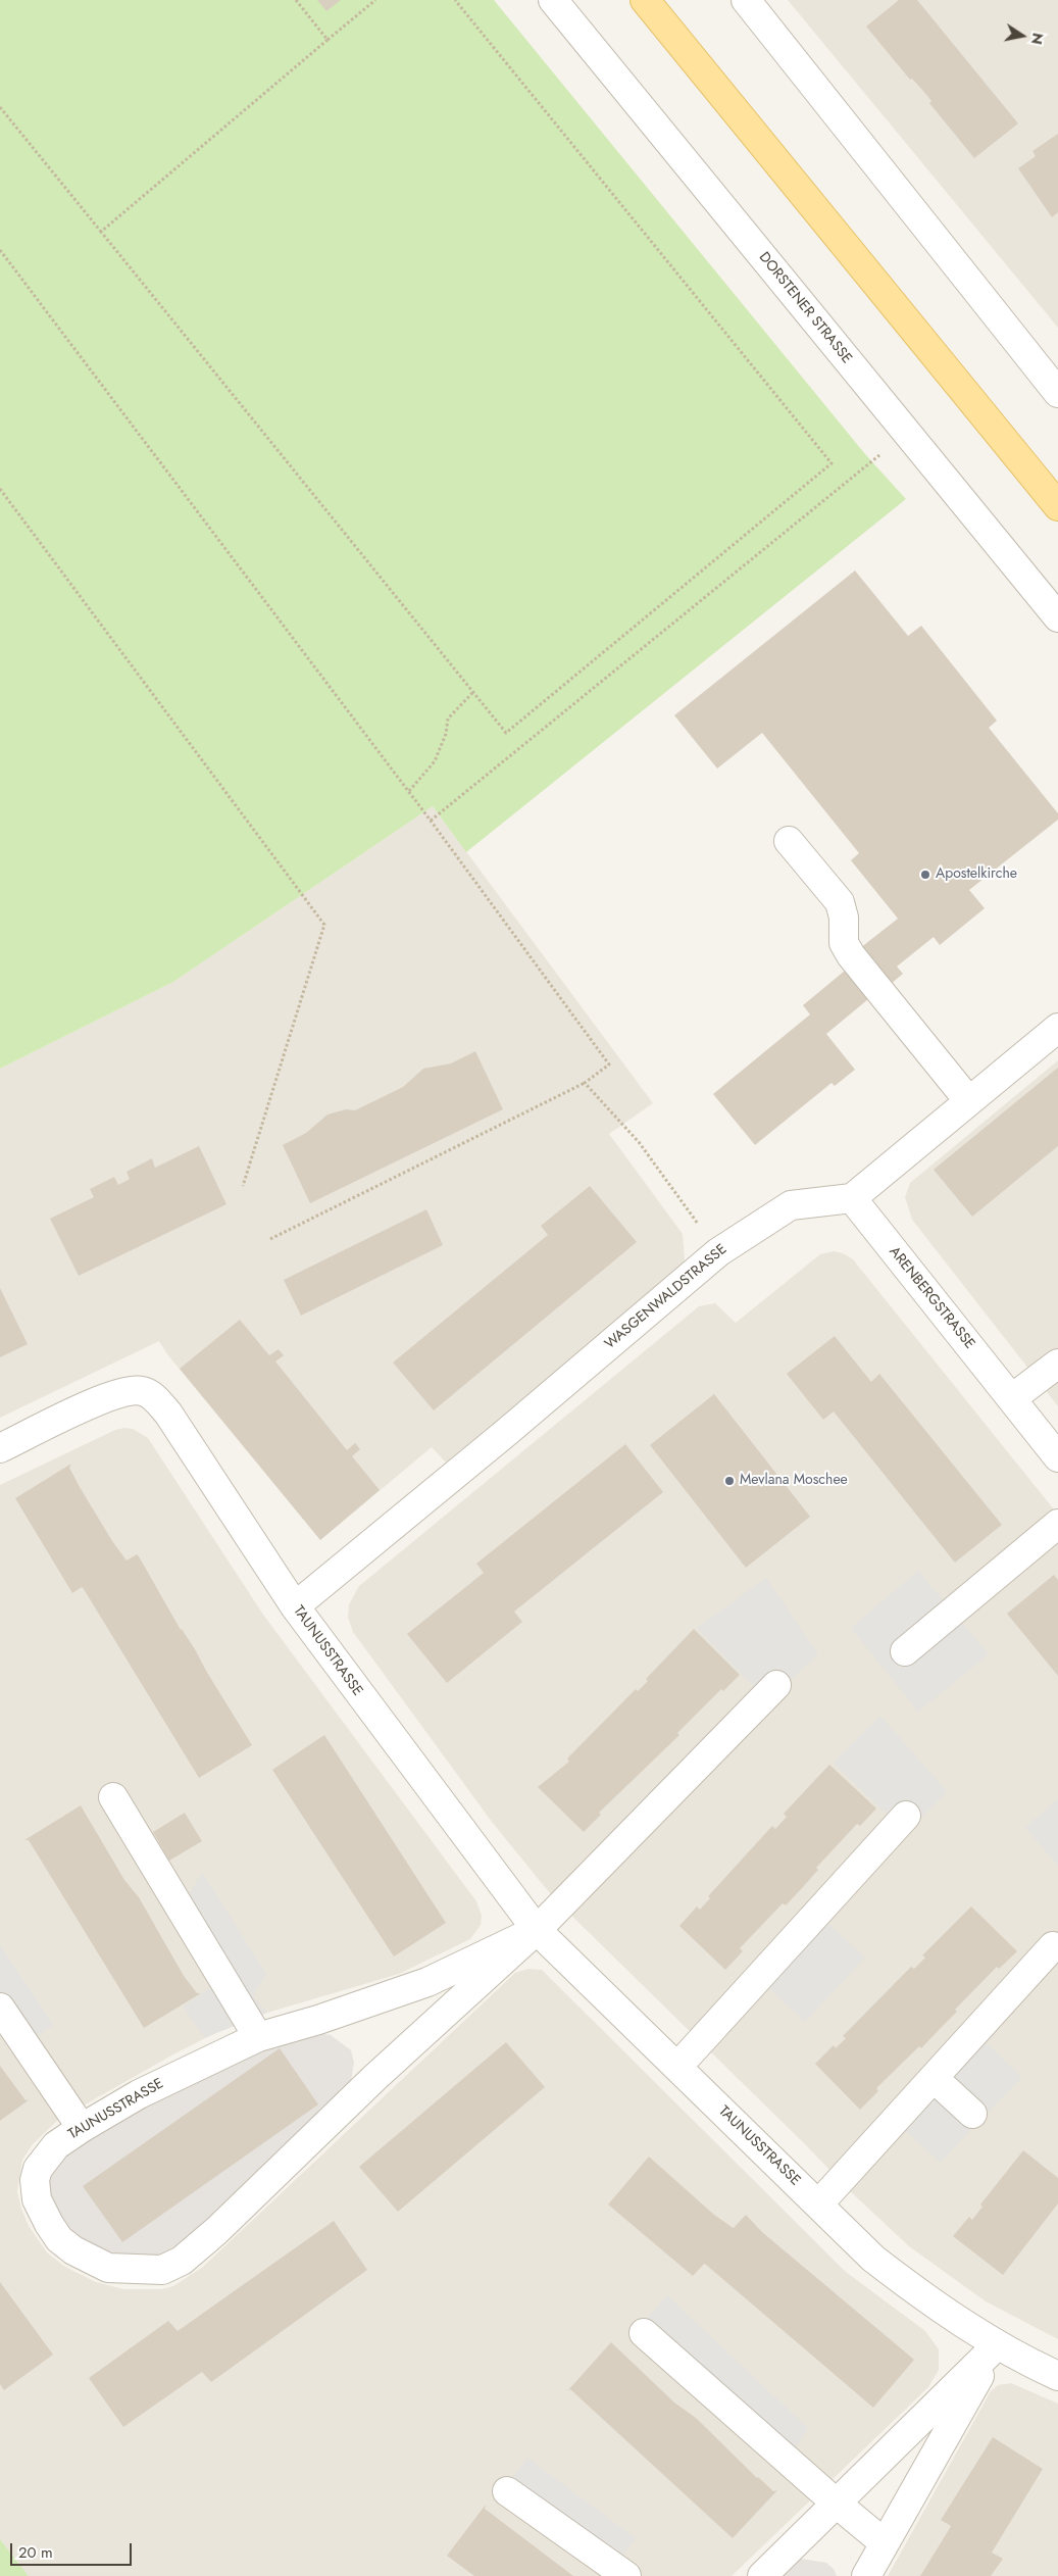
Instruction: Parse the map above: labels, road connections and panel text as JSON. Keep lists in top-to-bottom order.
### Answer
{
  "streets": {
    "street": [
      "DORSTENER STRASSE",
      "WASGENWALDSTRASSE",
      "ARENBERGSTRASSE",
      "TAUNUSSTRASSE"
    ]
  },
  "crossings": [
    ["WASGENWALDSTRASSE", "ARENBERGSTRASSE"],
    ["WASGENWALDSTRASSE", "TAUNUSSTRASSE"]
  ],
  "places": ["Apostelkirche", "Mevlana Moschee"],
  "scale_bar": "20 m",
  "north": "right"
}
